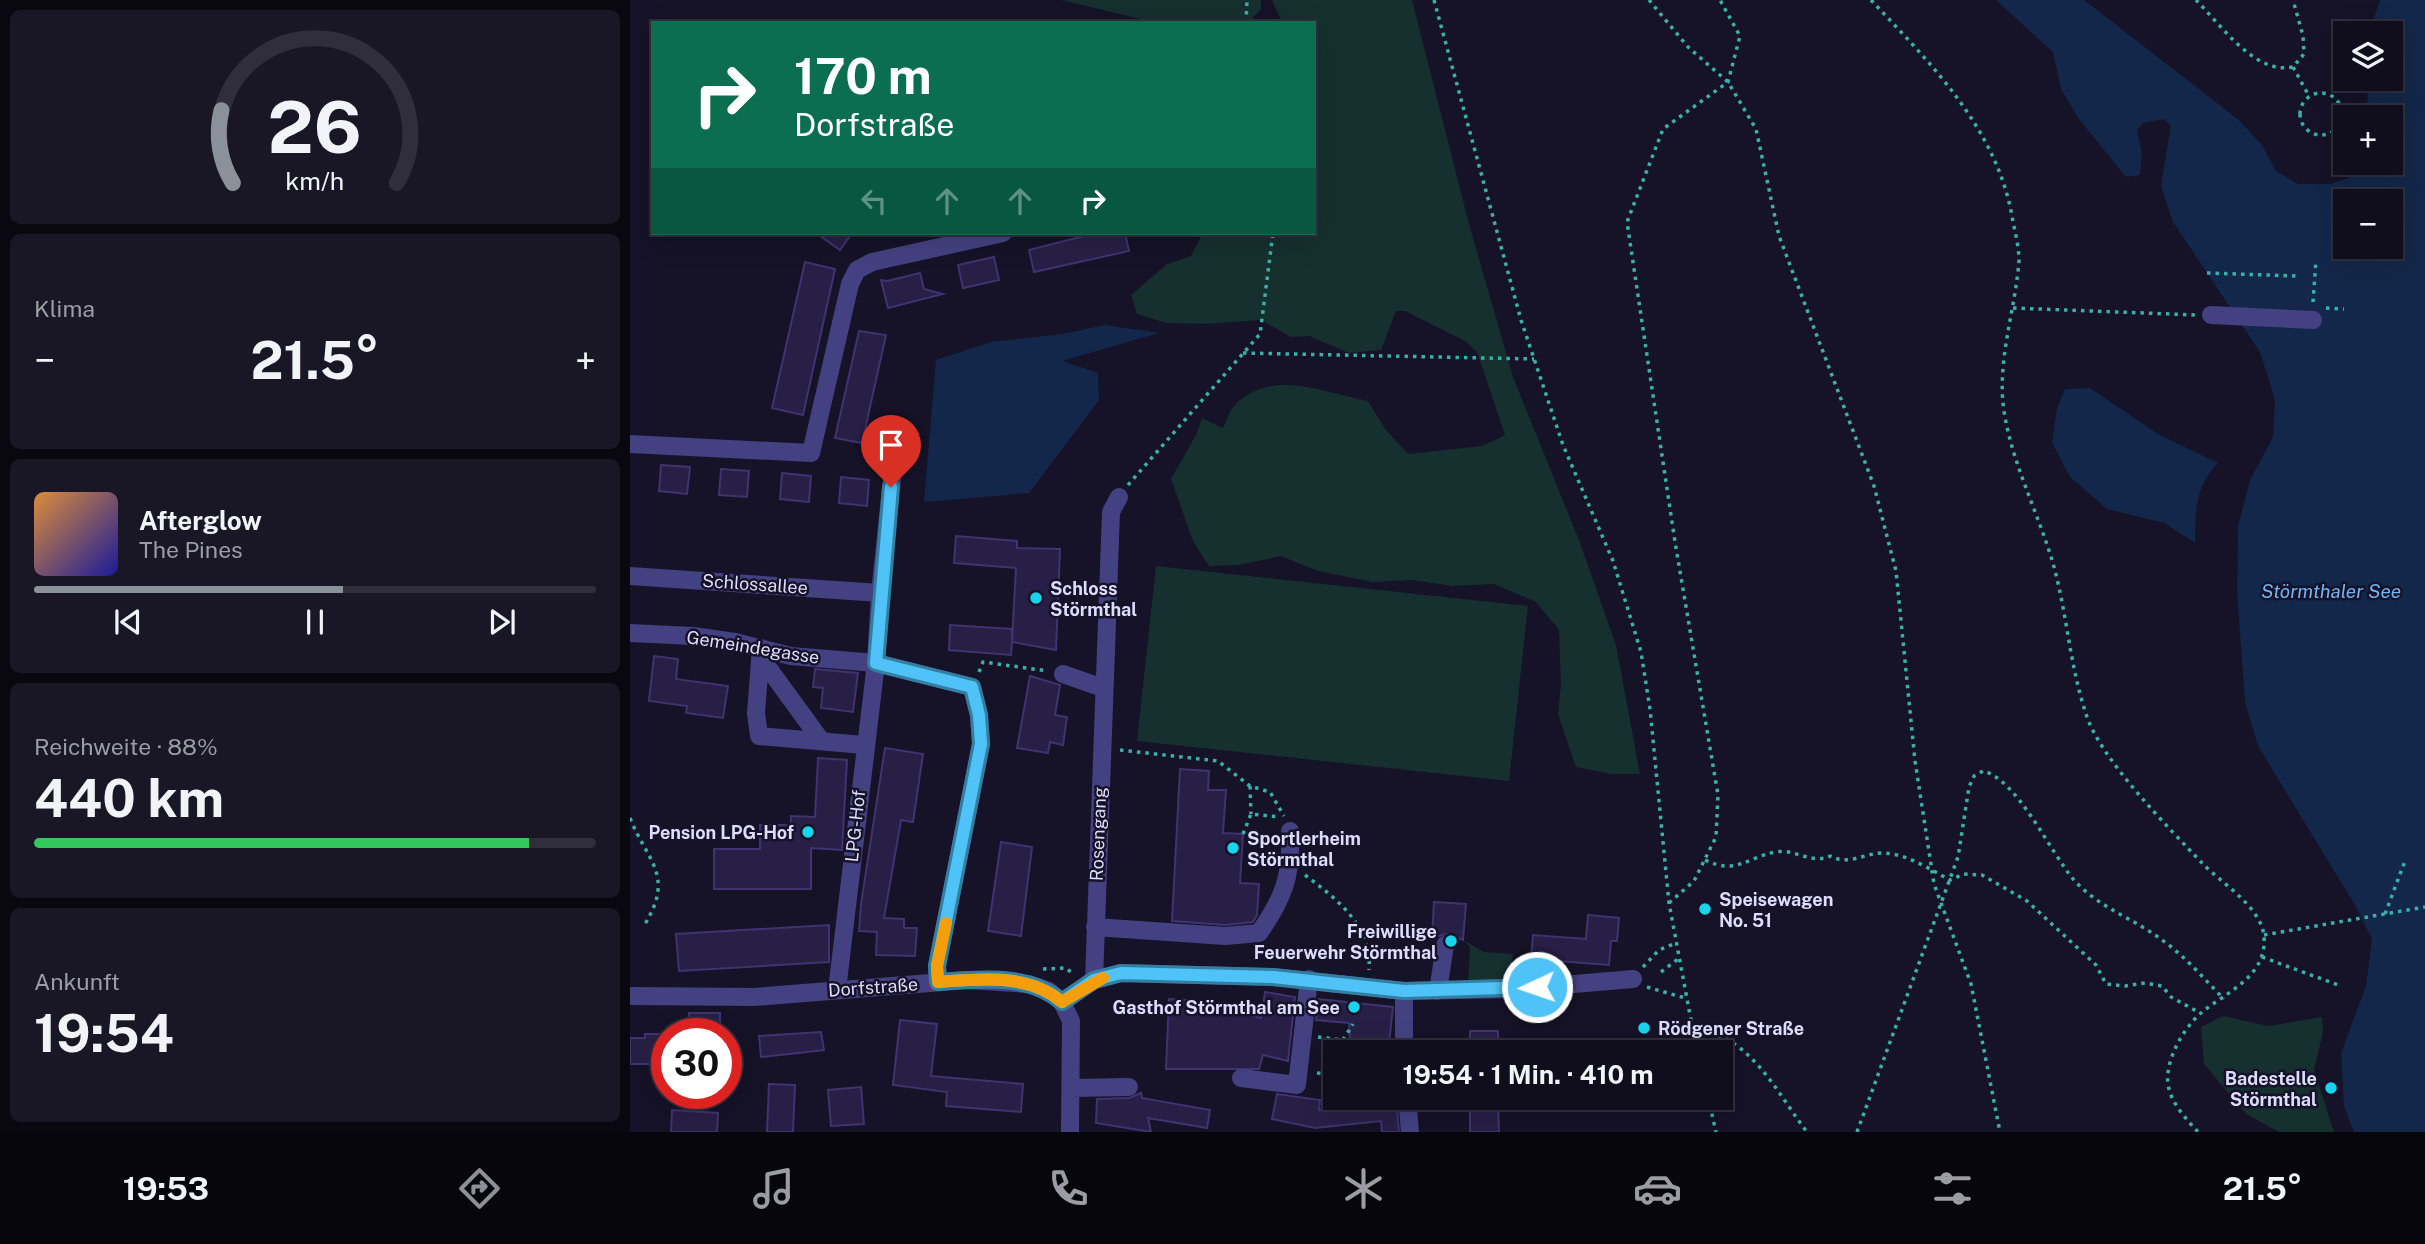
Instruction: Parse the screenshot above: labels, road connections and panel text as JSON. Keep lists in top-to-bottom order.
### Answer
{
  "streets": {
    "street": [
      "Schlossallee",
      "Gemeindegasse",
      "LPG-Hof",
      "Rosengang",
      "Dorfstraße"
    ]
  },
  "crossings": [
    ["Schlossallee", "LPG-Hof"],
    ["Gemeindegasse", "LPG-Hof"],
    ["LPG-Hof", "Dorfstraße"]
  ],
  "water": ["Störmthaler See"],
  "places": [
    "Schloss Störmthal",
    "Pension LPG-Hof",
    "Sportlerheim Störmthal",
    "Speisewagen No. 51",
    "Freiwillige Feuerwehr Störmthal",
    "Gasthof Störmthal am See",
    "Rödgener Straße",
    "Badestelle Störmthal"
  ],
  "page": {
    "map_buttons": ["+", "−"],
    "turn": ["170 m", "Dorfstraße"],
    "tile": [
      "Klima",
      ["Reichweite · 88%", "440 km"],
      ["Ankunft", "19:54"]
    ],
    "heat": ["−", "21.5°", "+"],
    "song": ["Afterglow", "The Pines"],
    "limit": "30",
    "trip": "19:54 · 1 Min. · 410 m",
    "tabs": ["19:53", "21.5°"],
    "gauge": ["26", "km/h"]
  }
}
